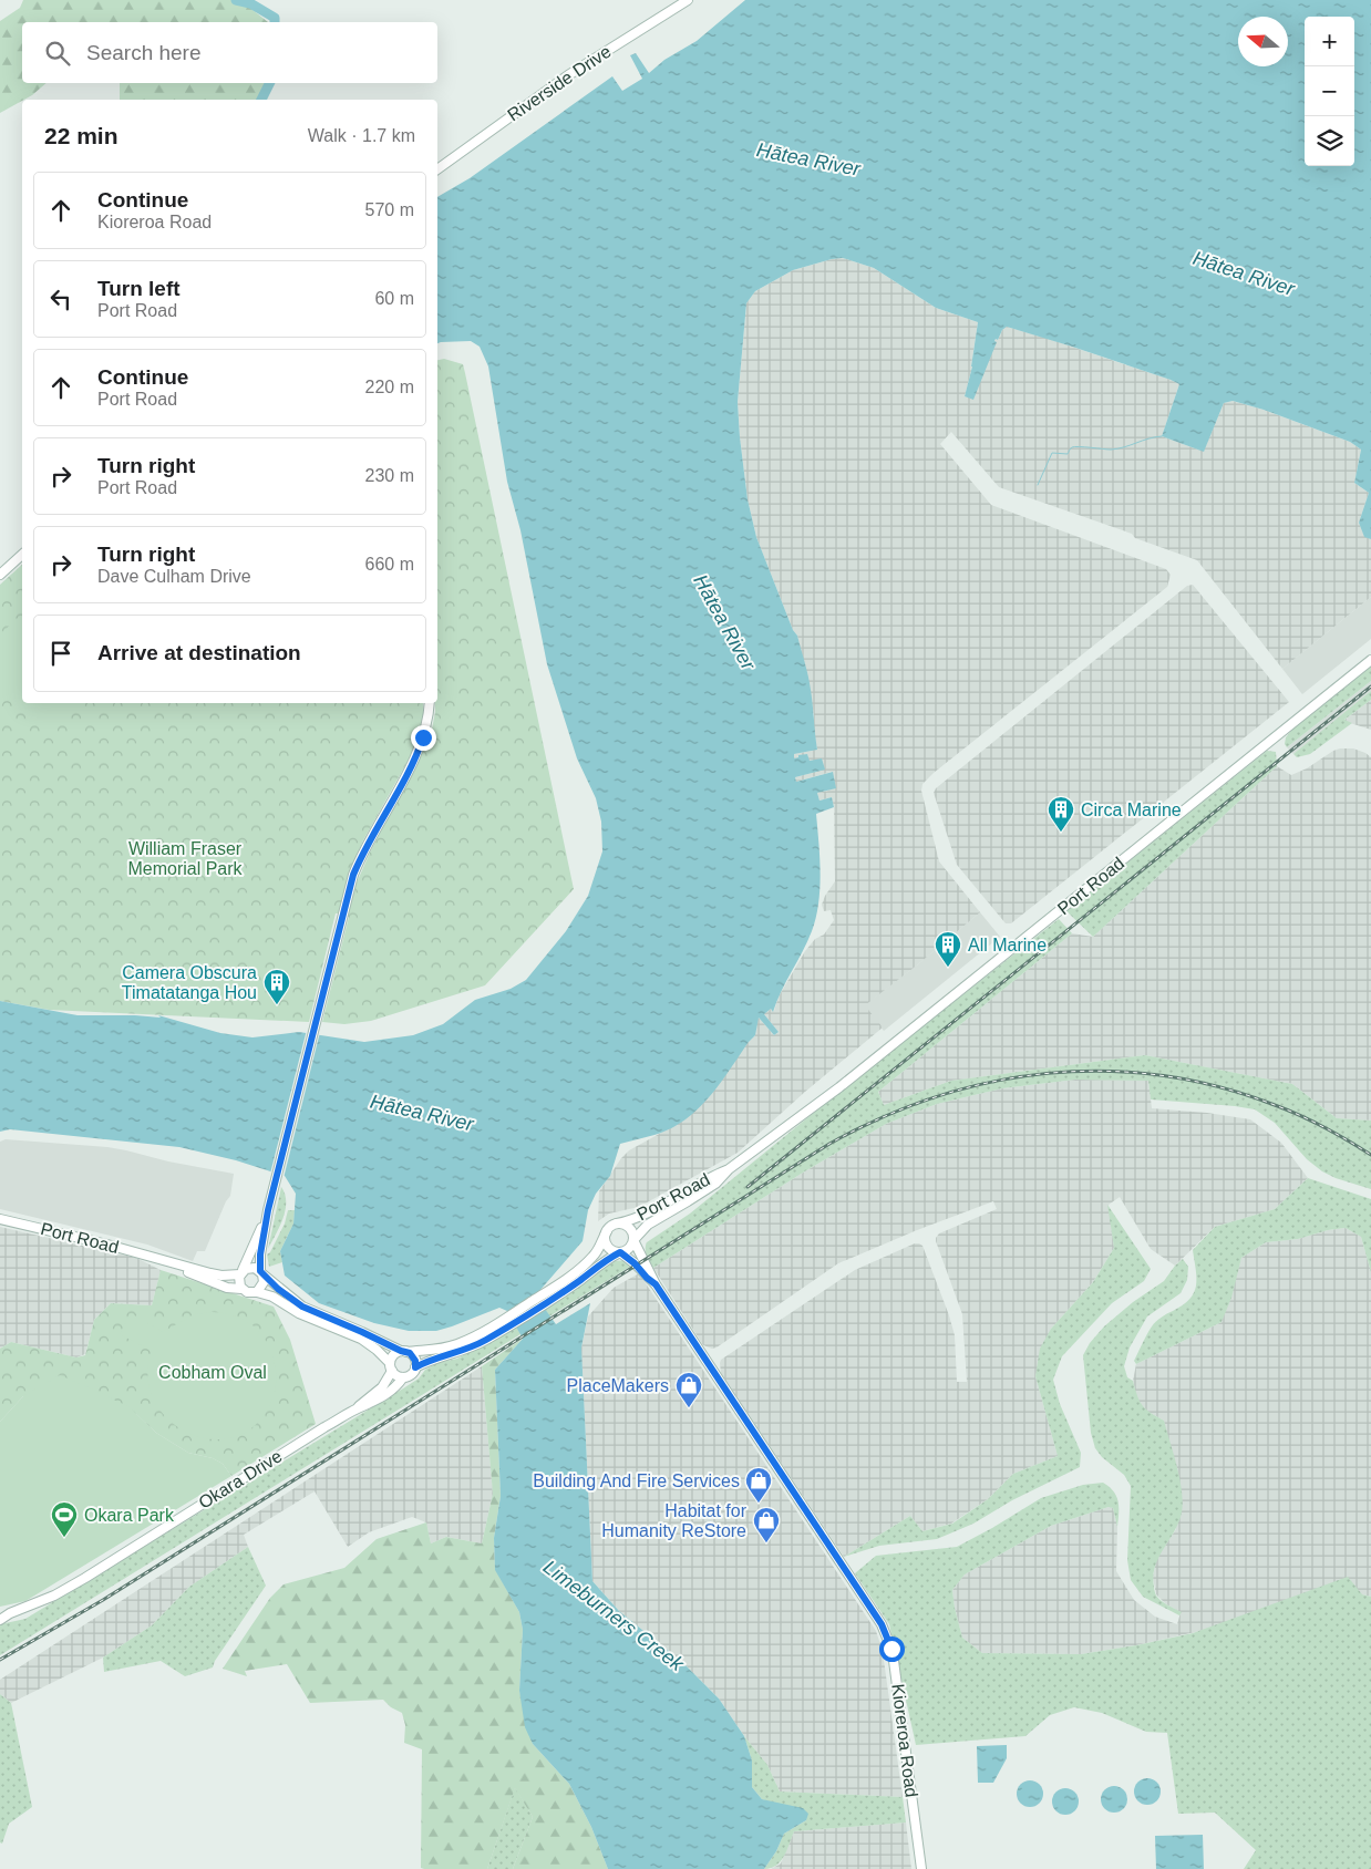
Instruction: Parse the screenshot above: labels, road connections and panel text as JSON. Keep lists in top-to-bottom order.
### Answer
{
  "streets": {
    "main road": [
      "Riverside Drive",
      "Port Road",
      "Okara Drive",
      "Kioreroa Road"
    ]
  },
  "crossings": [
    ["Port Road", "Okara Drive"],
    ["Port Road", "Kioreroa Road"]
  ],
  "water": ["Hātea River", "Limeburners Creek"],
  "parks": ["William Fraser Memorial Park", "Cobham Oval"],
  "places": {
    "building": ["Circa Marine", "All Marine", "Camera Obscura Timatatanga Hou"],
    "shop": ["PlaceMakers", "Building And Fire Services", "Habitat for Humanity ReStore"],
    "sports": ["Okara Park"]
  },
  "north": "left",
  "page": {
    "map_buttons": ["+", "−"],
    "search": "Search here",
    "heading": ["22 min", "Walk · 1.7 km"],
    "list": [
      ["Continue", "Kioreroa Road", "570 m"],
      ["Turn left", "Port Road", "60 m"],
      ["Continue", "Port Road", "220 m"],
      ["Turn right", "Port Road", "230 m"],
      ["Turn right", "Dave Culham Drive", "660 m"],
      "Arrive at destination"
    ]
  }
}
